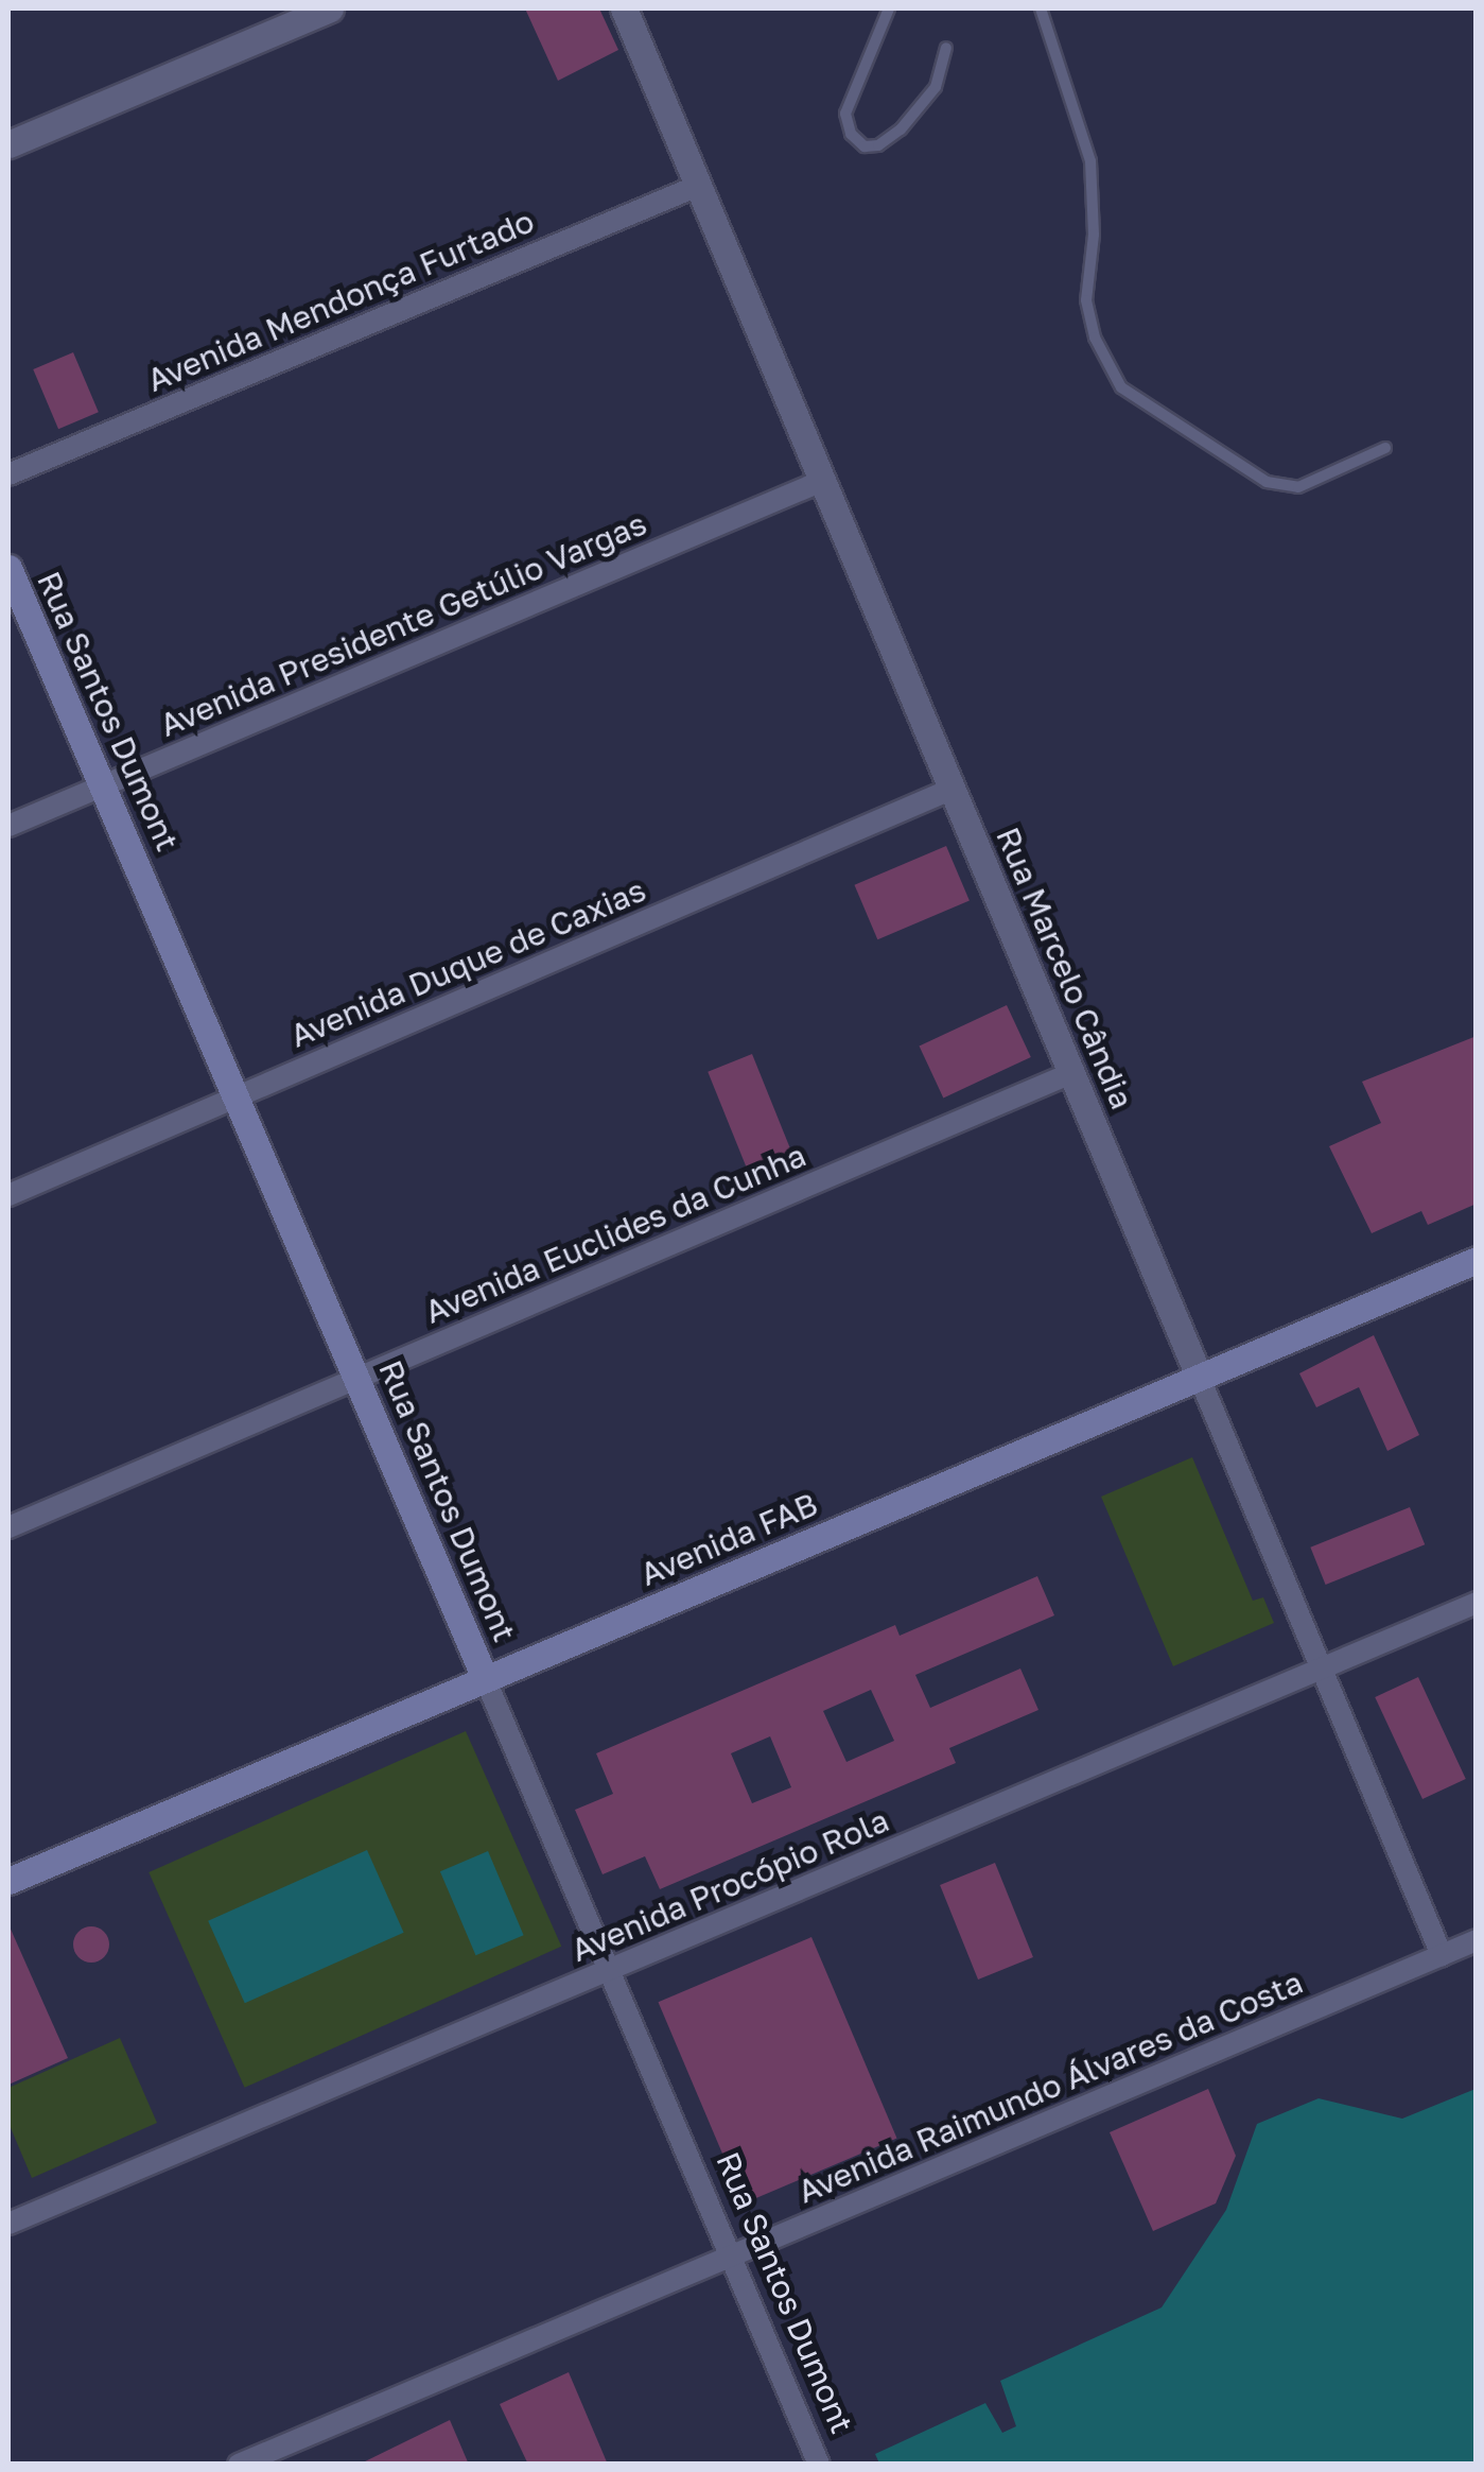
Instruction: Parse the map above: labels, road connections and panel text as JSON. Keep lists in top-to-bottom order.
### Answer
{
  "streets": {
    "main road": ["Rua Santos Dumont", "Avenida FAB"],
    "street": [
      "Avenida Mendonça Furtado",
      "Avenida Presidente Getúlio Vargas",
      "Avenida Duque de Caxias",
      "Rua Marcelo Cândia",
      "Avenida Euclides da Cunha",
      "Avenida Procópio Rola",
      "Avenida Raimundo Álvares da Costa"
    ]
  },
  "crossings": [
    ["Avenida Mendonça Furtado", "Rua Marcelo Cândia"],
    ["Avenida Presidente Getúlio Vargas", "Rua Santos Dumont"],
    ["Avenida Presidente Getúlio Vargas", "Rua Marcelo Cândia"],
    ["Rua Santos Dumont", "Avenida Duque de Caxias"],
    ["Rua Santos Dumont", "Avenida Euclides da Cunha"],
    ["Rua Santos Dumont", "Avenida FAB"],
    ["Rua Santos Dumont", "Avenida Procópio Rola"],
    ["Rua Santos Dumont", "Avenida Raimundo Álvares da Costa"],
    ["Avenida Duque de Caxias", "Rua Marcelo Cândia"],
    ["Rua Marcelo Cândia", "Avenida Euclides da Cunha"],
    ["Rua Marcelo Cândia", "Avenida FAB"],
    ["Rua Marcelo Cândia", "Avenida Procópio Rola"],
    ["Rua Marcelo Cândia", "Avenida Raimundo Álvares da Costa"]
  ]
}
